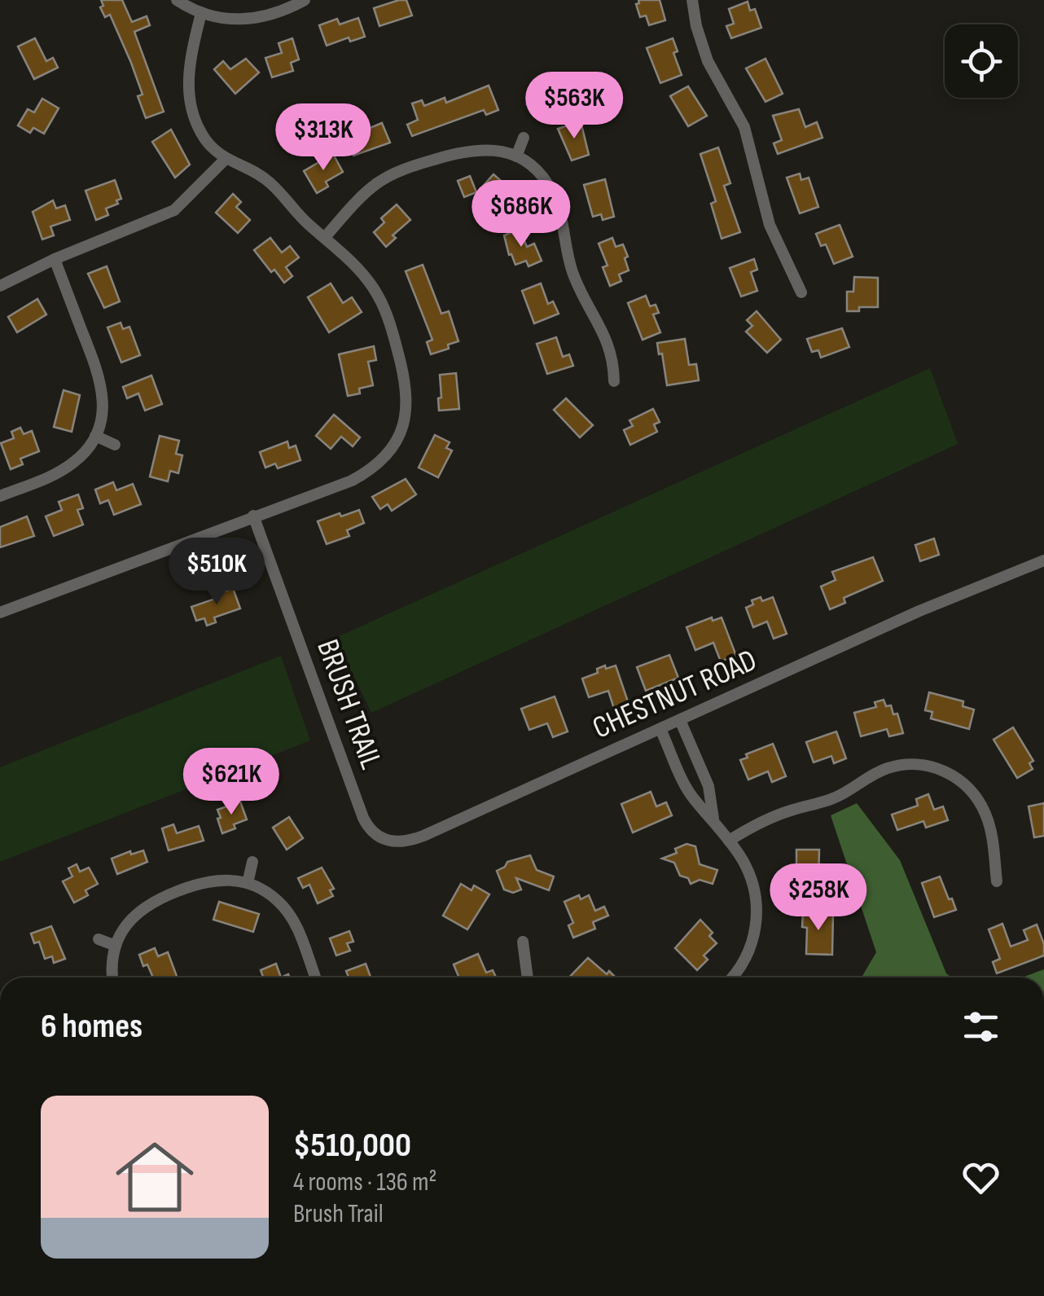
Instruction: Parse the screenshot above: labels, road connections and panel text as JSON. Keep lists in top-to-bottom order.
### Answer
{
  "streets": {
    "street": ["CHESTNUT ROAD", "BRUSH TRAIL"]
  },
  "crossings": [
    ["CHESTNUT ROAD", "BRUSH TRAIL"]
  ],
  "page": {
    "price": [
      "$563K",
      "$313K",
      "$686K",
      "$510K",
      "$621K",
      "$258K"
    ],
    "heading": "6 homes",
    "list": [
      {
        "name": "$510,000",
        "note": "4 rooms · 136 m² · Brush Trail"
      }
    ]
  }
}
